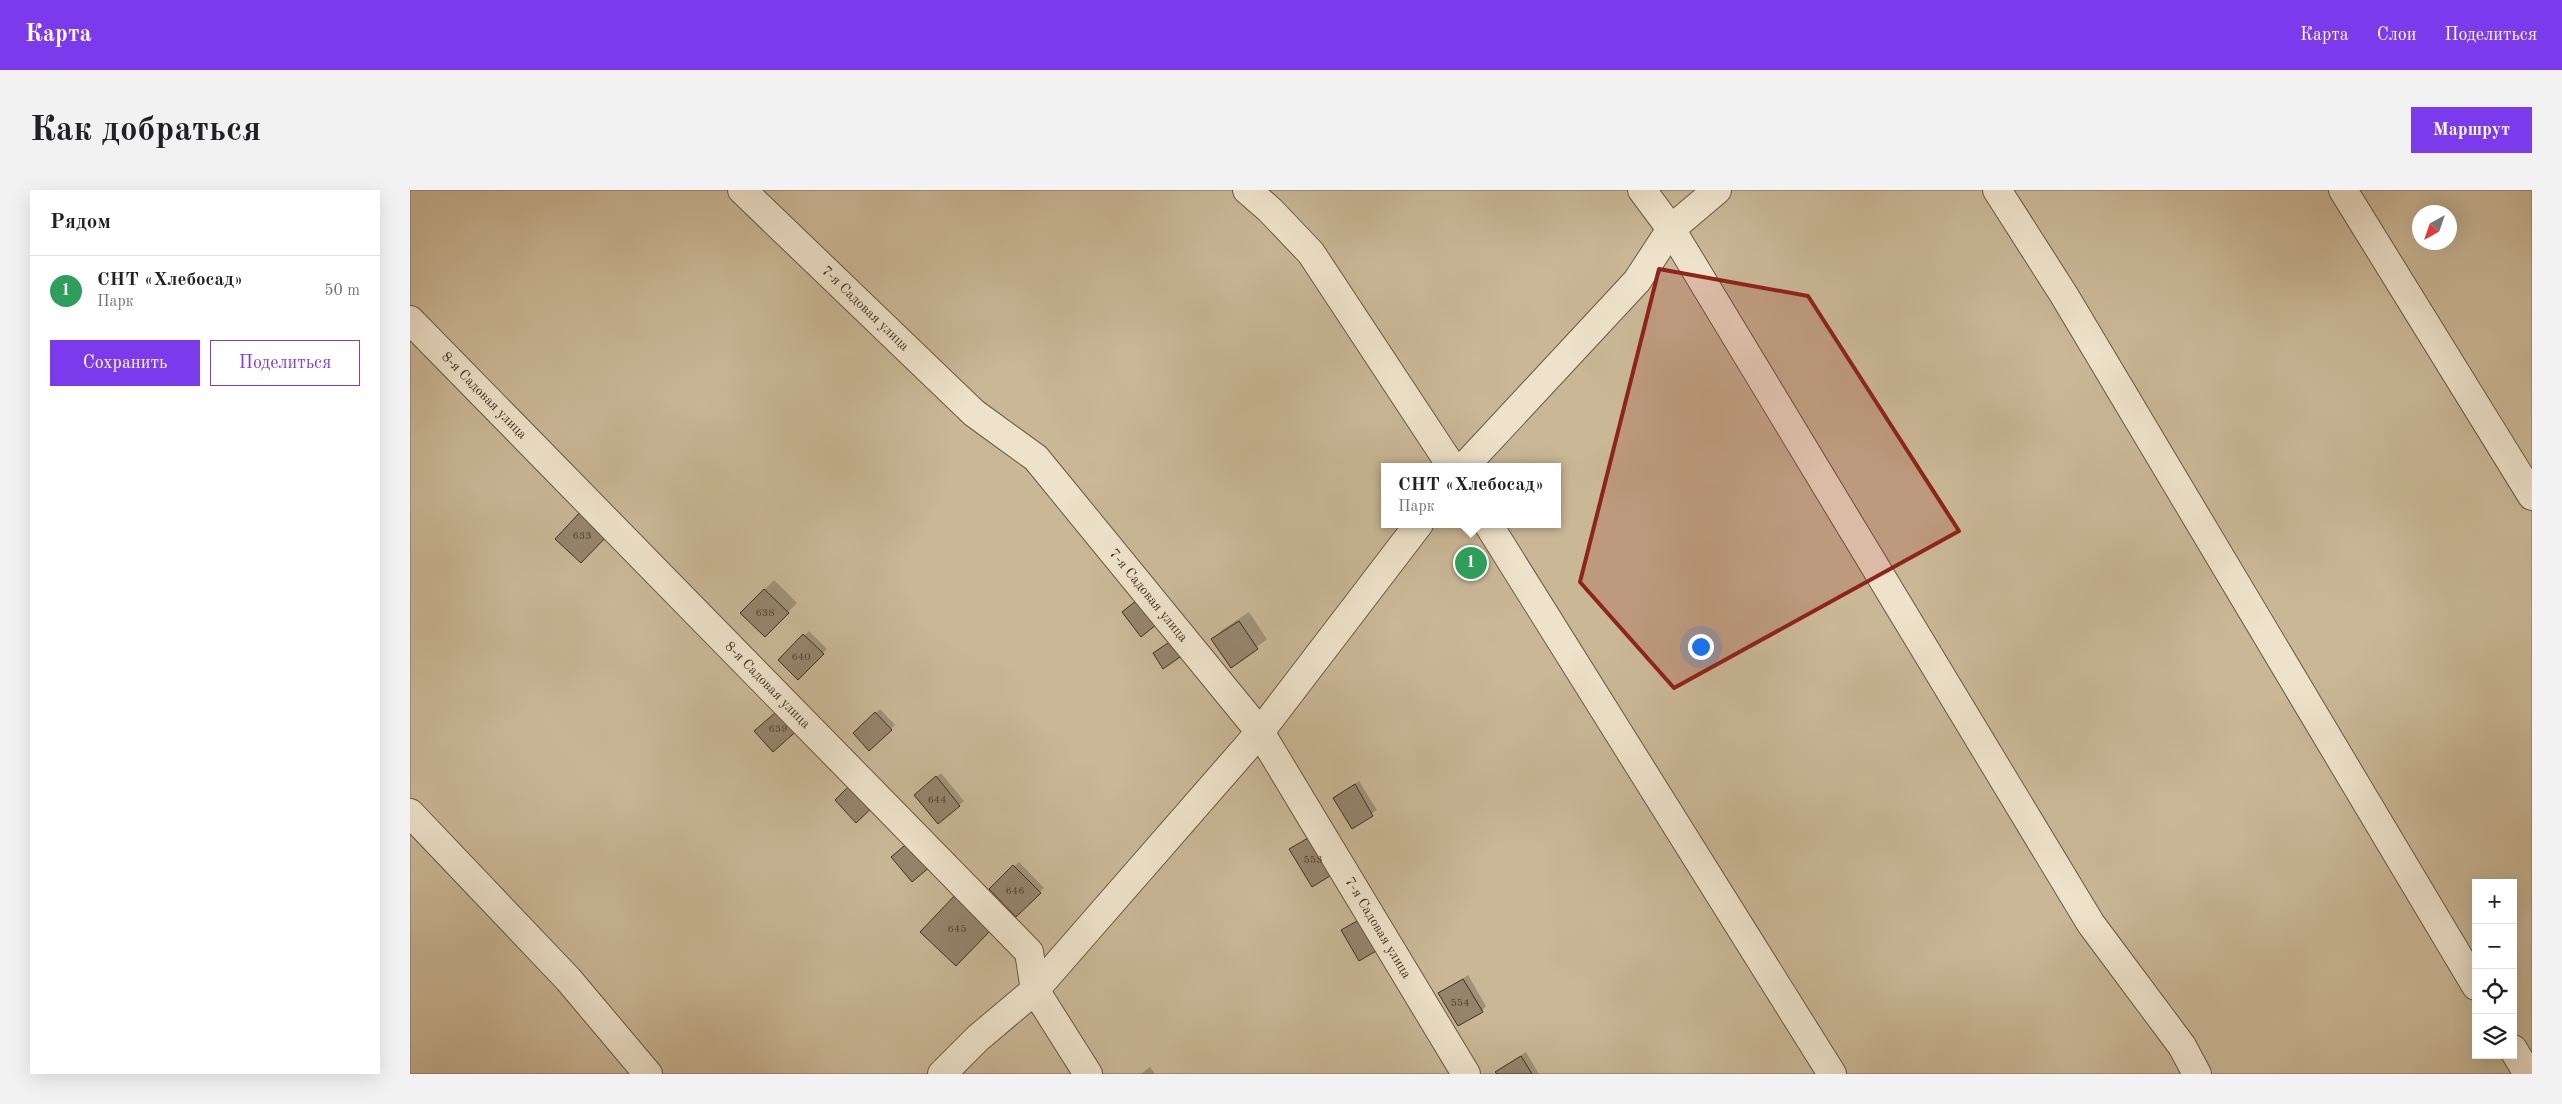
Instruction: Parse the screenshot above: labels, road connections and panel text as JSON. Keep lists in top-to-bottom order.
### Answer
{
  "streets": {
    "lane": ["7-я Садовая улица", "8-я Садовая улица"]
  },
  "house_numbers": [
    "633",
    "638",
    "640",
    "639",
    "644",
    "553",
    "646",
    "645",
    "554"
  ],
  "north": "bottom left",
  "page": {
    "header": "Карта",
    "nav": ["Карта", "Слои", "Поделиться"],
    "buttons": [
      "Маршрут",
      ["Сохранить", "Поделиться"]
    ],
    "title": "Как добраться",
    "heading": "Рядом",
    "list": [
      {
        "mark": "1",
        "name": "СНТ «Хлебосад»",
        "note": "Парк",
        "value": "50 m"
      }
    ],
    "popup": ["СНТ «Хлебосад»", "Парк"],
    "pins": "1",
    "map_buttons": ["+", "−"]
  }
}
